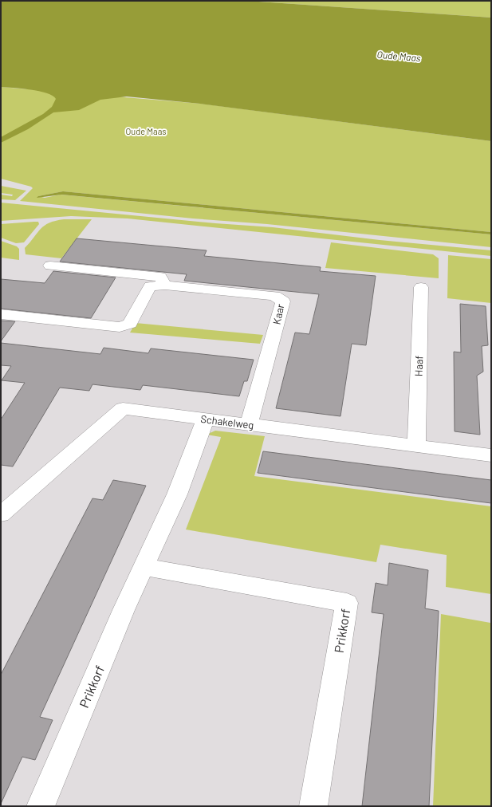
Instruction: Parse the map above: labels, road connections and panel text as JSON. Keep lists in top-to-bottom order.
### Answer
{
  "streets": {
    "street": [
      "Kaar",
      "Haaf",
      "Schakelweg",
      "Prikkorf"
    ]
  },
  "crossings": [
    ["Kaar", "Schakelweg"],
    ["Haaf", "Schakelweg"],
    ["Schakelweg", "Prikkorf"]
  ],
  "water": ["Oude Maas"],
  "parks": ["Oude Maas"]
}
